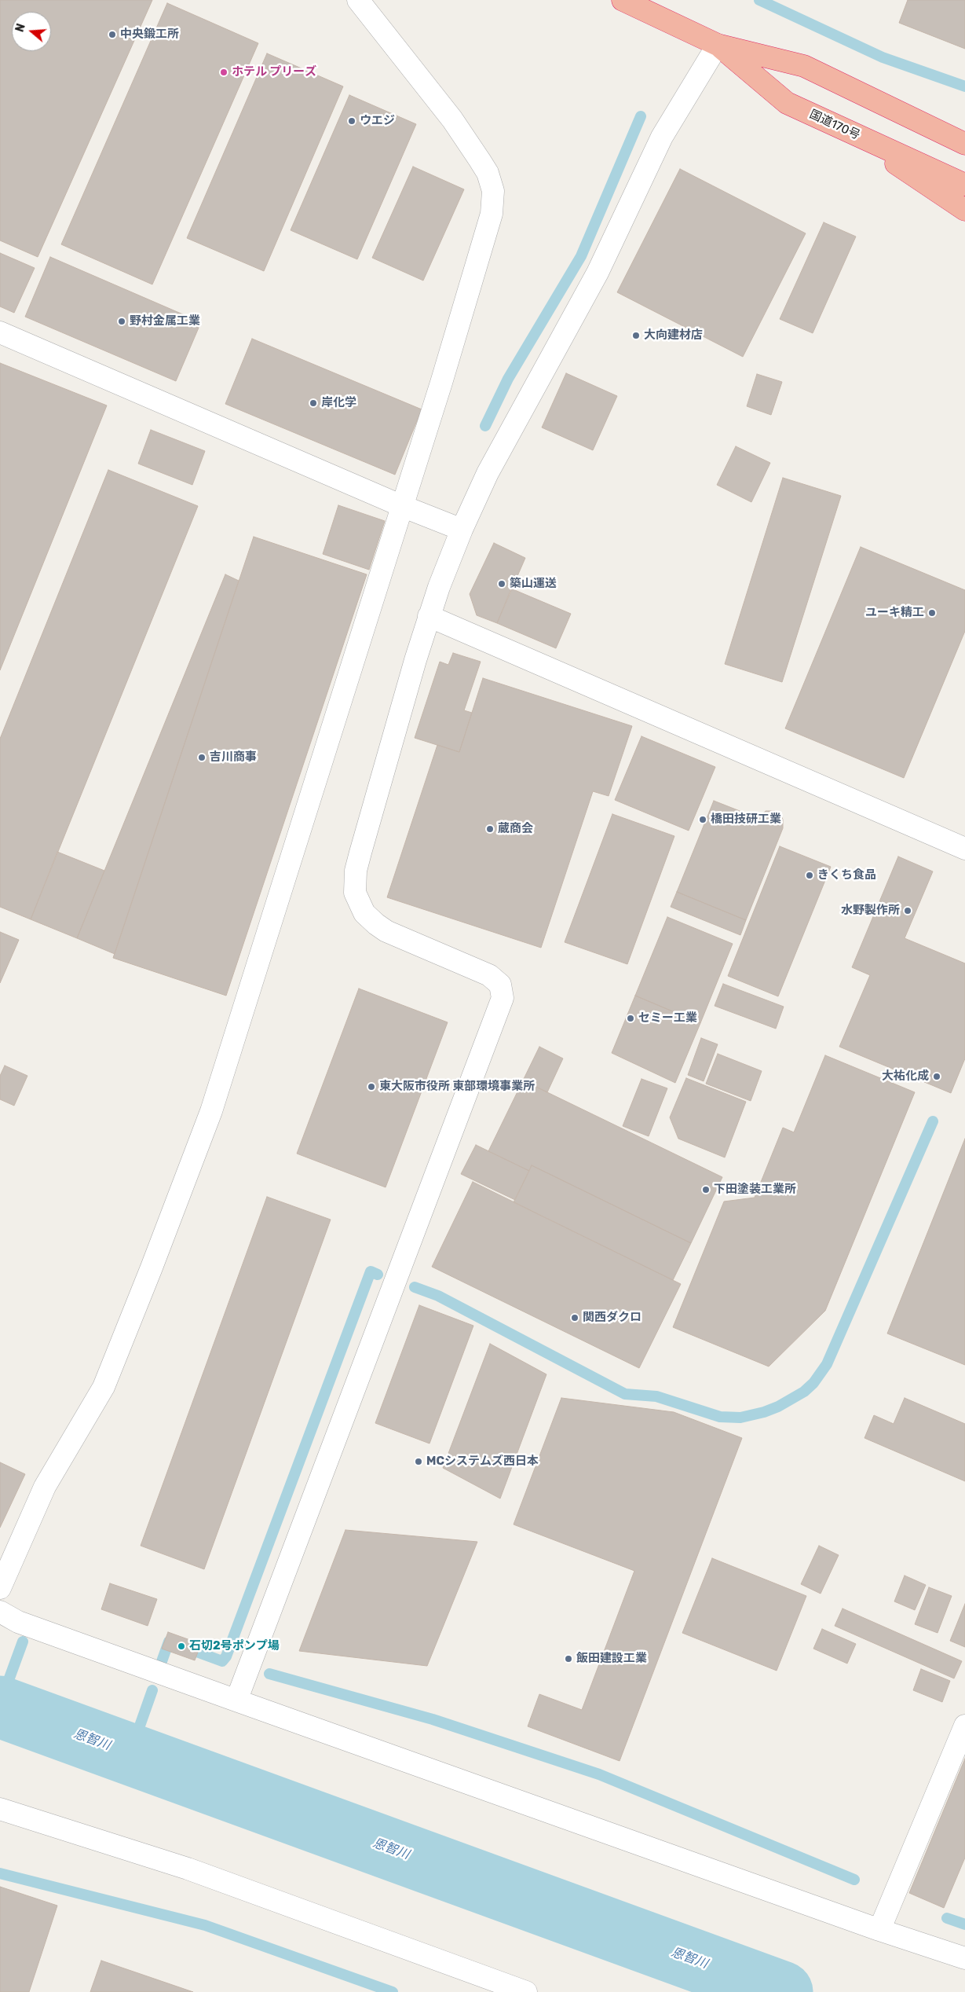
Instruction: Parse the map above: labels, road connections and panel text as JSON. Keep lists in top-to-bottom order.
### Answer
{
  "streets": {
    "highway": ["国道170号"]
  },
  "water": ["恩智川"],
  "places": [
    "中央鍛工所",
    "ホテル プリーズ",
    "ウエジ",
    "野村金属工業",
    "大向建材店",
    "岸化学",
    "築山運送",
    "ユーキ精工",
    "吉川商事",
    "橋田技研工業",
    "蔵商会",
    "きくち食品",
    "水野製作所",
    "セミー工業",
    "大祐化成",
    "東大阪市役所 東部環境事業所",
    "下田塗装工業所",
    "関西ダクロ",
    "MCシステムズ西日本",
    "石切2号ポンプ場",
    "飯田建設工業"
  ],
  "north": "left"
}
